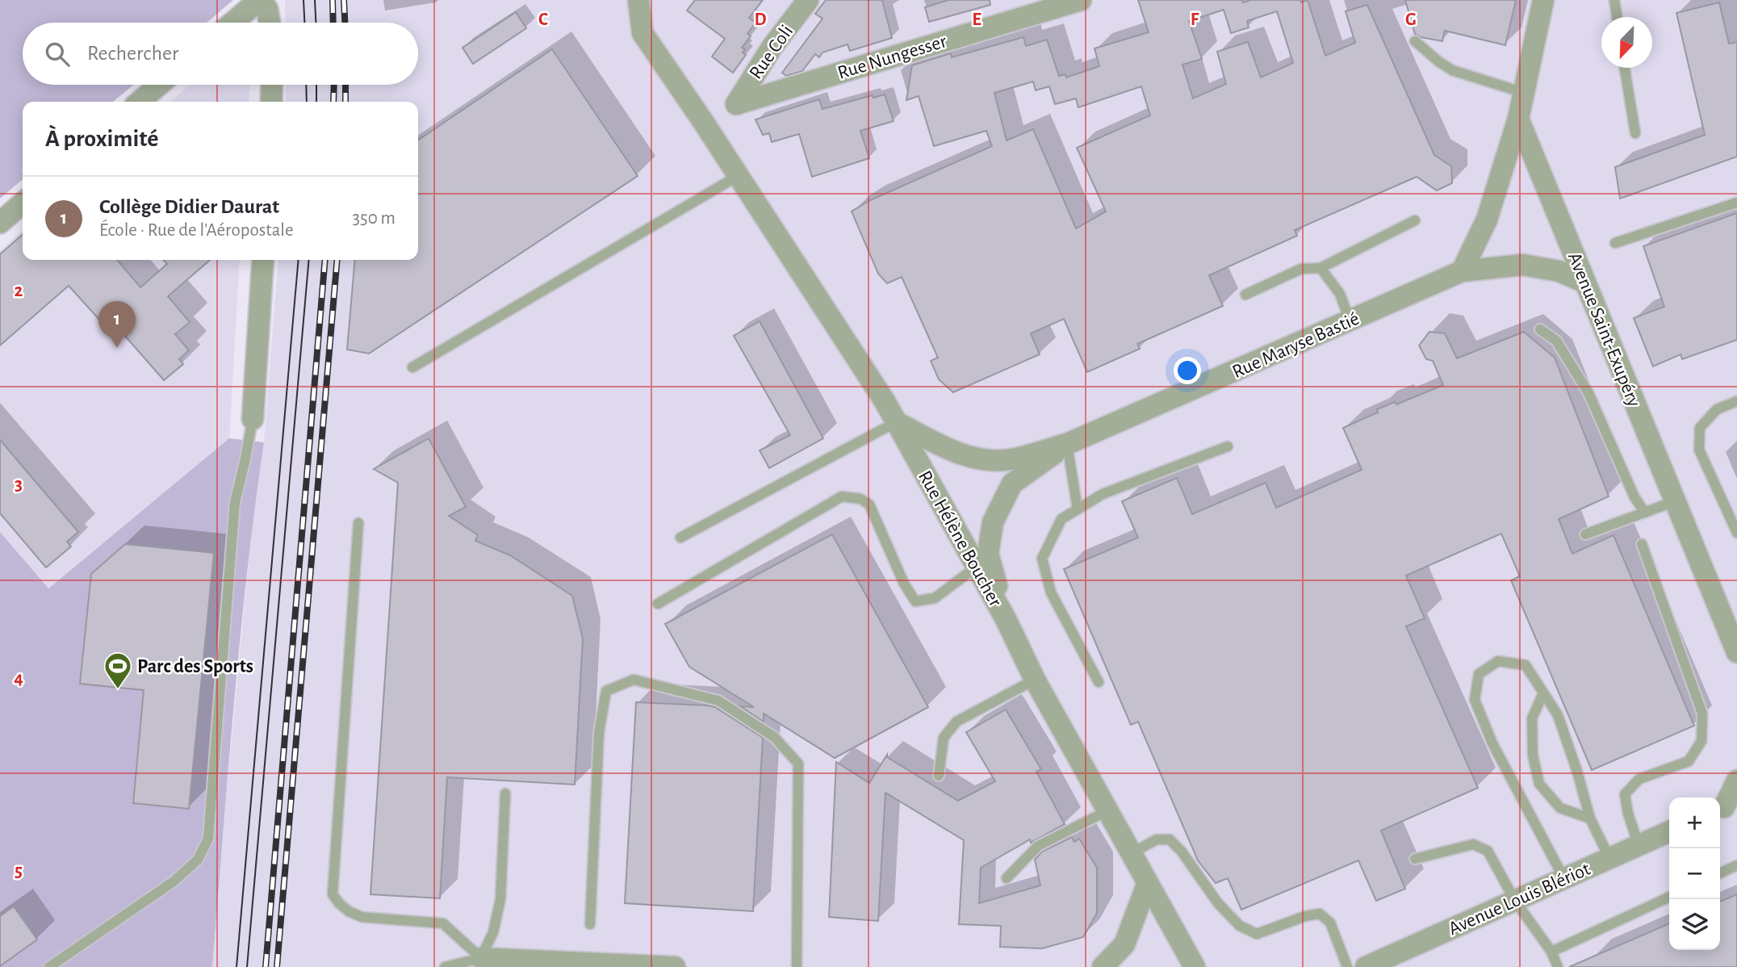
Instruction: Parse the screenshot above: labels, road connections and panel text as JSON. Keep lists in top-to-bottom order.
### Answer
{
  "streets": {
    "street": [
      "Rue Coli",
      "Rue Nungesser",
      "Avenue Saint-Exupéry",
      "Rue Maryse Bastié",
      "Rue Hélène Boucher",
      "Avenue Louis Blériot"
    ]
  },
  "crossings": [
    ["Rue Coli", "Rue Nungesser"],
    ["Avenue Saint-Exupéry", "Rue Maryse Bastié"],
    ["Rue Maryse Bastié", "Rue Hélène Boucher"]
  ],
  "places": {
    "sports": ["Parc des Sports"]
  },
  "north": "bottom left",
  "page": {
    "search": "Rechercher",
    "heading": "À proximité",
    "list": [
      {
        "mark": "1",
        "name": "Collège Didier Daurat",
        "note": "École · Rue de l'Aéropostale",
        "value": "350 m"
      }
    ],
    "pins": "1",
    "map_buttons": ["+", "−"]
  },
  "grid": {
    "columns": [
      "C",
      "D",
      "E",
      "F",
      "G"
    ],
    "rows": [
      "2",
      "3",
      "4",
      "5"
    ]
  }
}
